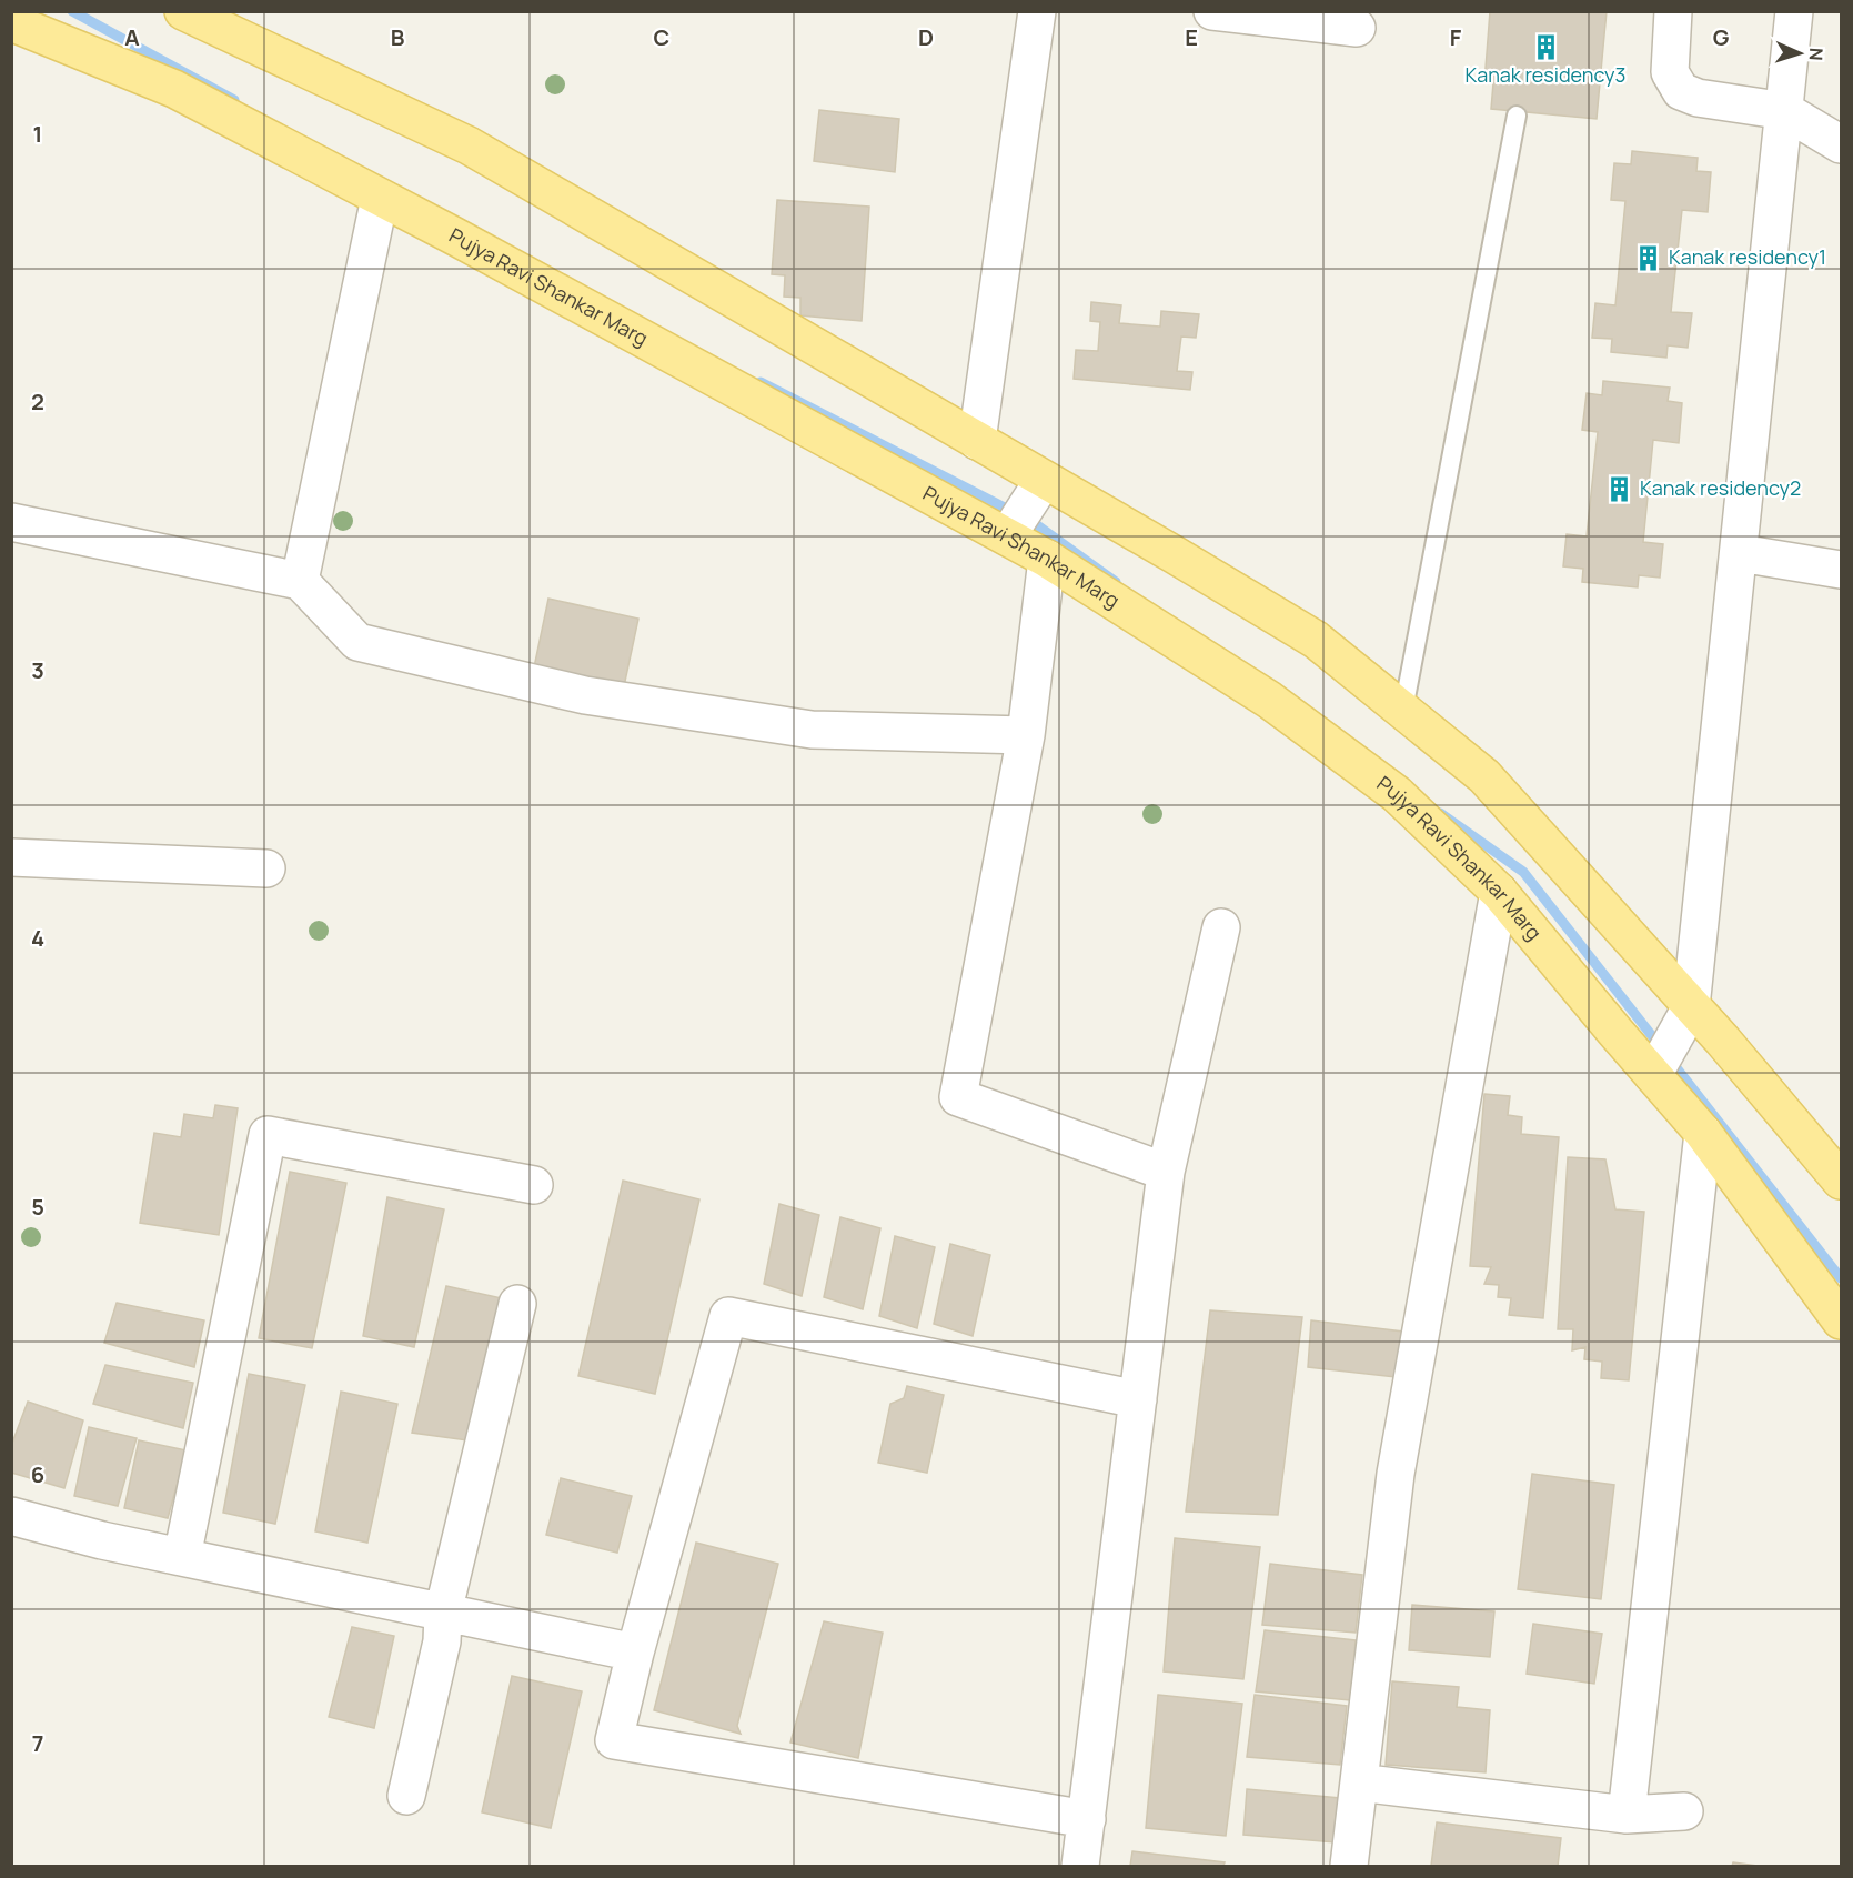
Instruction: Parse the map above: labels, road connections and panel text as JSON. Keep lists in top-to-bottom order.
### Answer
{
  "streets": {
    "main road": ["Pujya Ravi Shankar Marg"]
  },
  "places": {
    "building": ["Kanak residency3", "Kanak residency1", "Kanak residency2"]
  },
  "north": "right",
  "grid": {
    "columns": [
      "A",
      "B",
      "C",
      "D",
      "E",
      "F",
      "G"
    ],
    "rows": [
      "1",
      "2",
      "3",
      "4",
      "5",
      "6",
      "7"
    ]
  }
}
